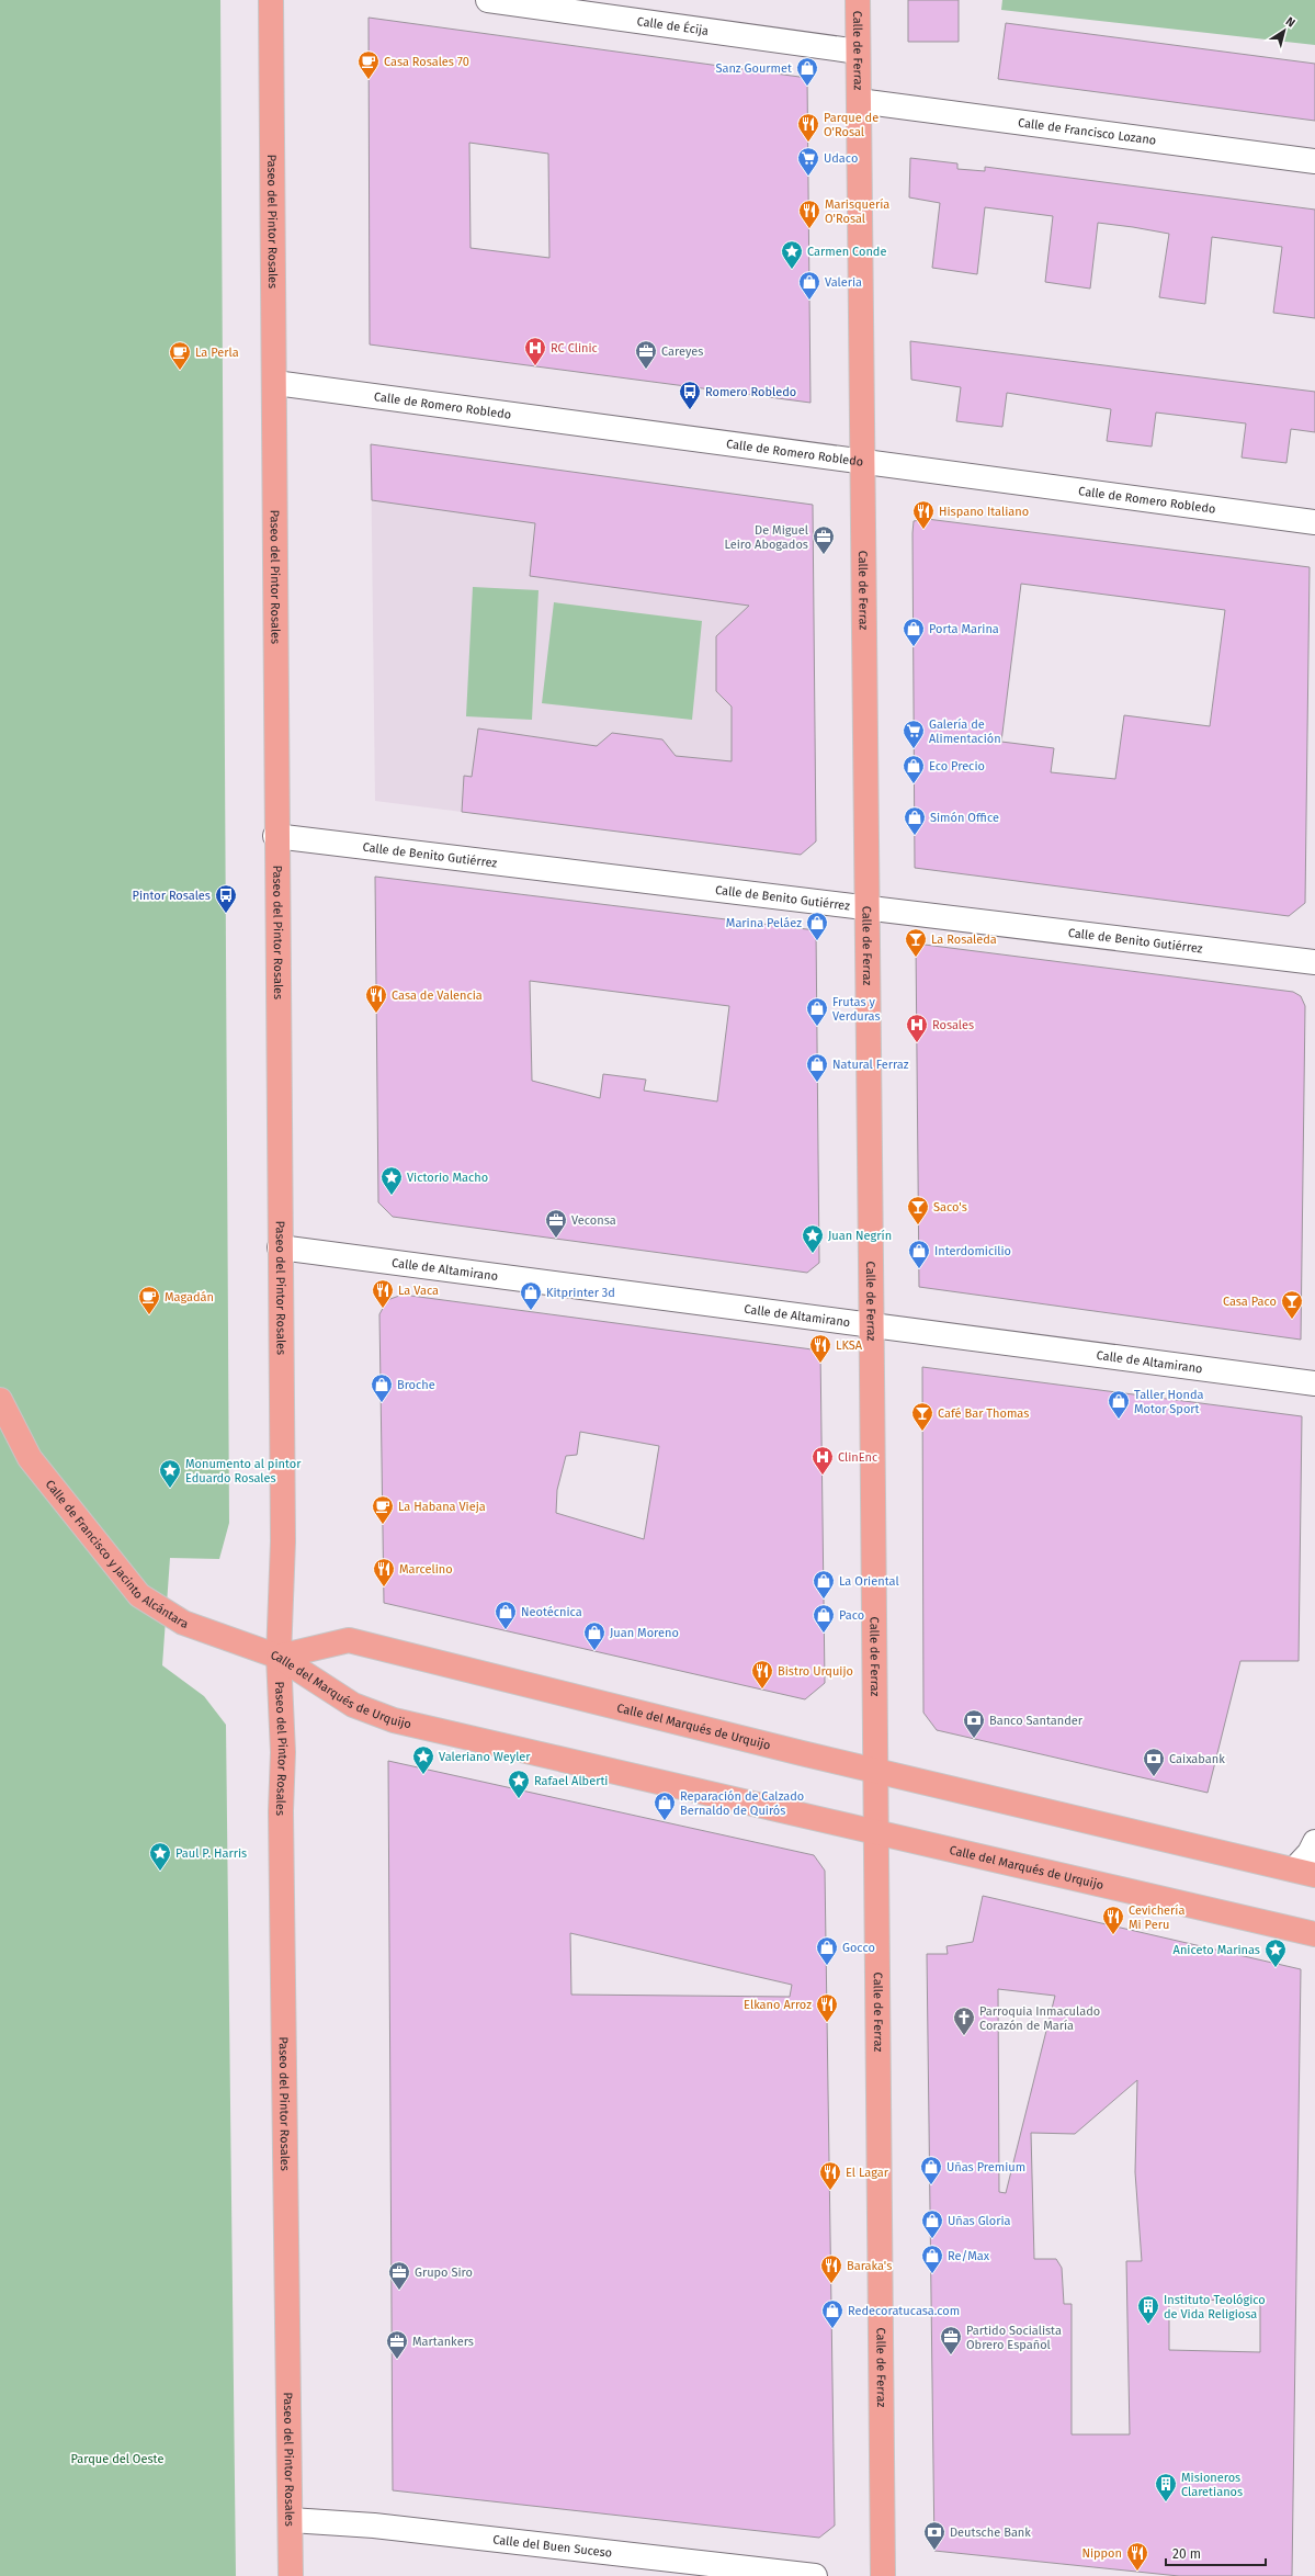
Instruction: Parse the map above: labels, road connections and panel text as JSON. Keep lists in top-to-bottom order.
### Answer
{
  "streets": {
    "main road": [
      "Calle de Ferraz",
      "Paseo del Pintor Rosales",
      "Calle de Francisco y Jacinto Alcántara",
      "Calle del Marqués de Urquijo"
    ],
    "street": [
      "Calle de Écija",
      "Calle de Francisco Lozano",
      "Calle de Romero Robledo",
      "Calle de Benito Gutiérrez",
      "Calle de Altamirano",
      "Calle del Buen Suceso"
    ]
  },
  "crossings": [
    ["Calle de Écija", "Calle de Ferraz"],
    ["Calle de Ferraz", "Calle de Francisco Lozano"],
    ["Calle de Ferraz", "Calle de Romero Robledo"],
    ["Calle de Ferraz", "Calle de Benito Gutiérrez"],
    ["Calle de Ferraz", "Calle de Altamirano"],
    ["Calle de Ferraz", "Calle del Marqués de Urquijo"],
    ["Paseo del Pintor Rosales", "Calle de Romero Robledo"],
    ["Paseo del Pintor Rosales", "Calle de Benito Gutiérrez"],
    ["Paseo del Pintor Rosales", "Calle de Altamirano"],
    ["Paseo del Pintor Rosales", "Calle de Francisco y Jacinto Alcántara"],
    ["Paseo del Pintor Rosales", "Calle del Marqués de Urquijo"],
    ["Paseo del Pintor Rosales", "Calle del Buen Suceso"],
    ["Calle de Francisco y Jacinto Alcántara", "Calle del Marqués de Urquijo"]
  ],
  "parks": ["Parque del Oeste"],
  "places": {
    "cafe": [
      "Casa Rosales 70",
      "La Perla",
      "Magadán",
      "La Habana Vieja"
    ],
    "shop": [
      "Sanz Gourmet",
      "Valeria",
      "Porta Marina",
      "Eco Precio",
      "Simón Office",
      "Marina Peláez",
      "Frutas y Verduras",
      "Natural Ferraz",
      "Interdomicilio",
      "Kitprinter 3d",
      "Broche",
      "Taller Honda Motor Sport",
      "La Oriental",
      "Neotécnica",
      "Paco",
      "Juan Moreno",
      "Reparación de Calzado Bernaldo de Quirós",
      "Gocco",
      "Uñas Premium",
      "Uñas Gloria",
      "Re/Max",
      "Redecoratucasa.com"
    ],
    "restaurant": [
      "Parque de O'Rosal",
      "Marisquería O'Rosal",
      "Hispano Italiano",
      "Casa de Valencia",
      "La Vaca",
      "LKSA",
      "Marcelino",
      "Bistro Urquijo",
      "Cevichería Mi Peru",
      "Elkano Arroz",
      "El Lagar",
      "Baraka's",
      "Nippon"
    ],
    "supermarket": ["Udaco", "Galería de Alimentación"],
    "place": [
      "Carmen Conde",
      "Victorio Macho",
      "Juan Negrín",
      "Monumento al pintor Eduardo Rosales",
      "Valeriano Weyler",
      "Rafael Alberti",
      "Paul P. Harris",
      "Aniceto Marinas"
    ],
    "hospital": ["RC Clinic", "Rosales", "ClinEnc"],
    "office": [
      "Careyes",
      "De Miguel Leiro Abogados",
      "Veconsa",
      "Grupo Siro",
      "Partido Socialista Obrero Español",
      "Martankers"
    ],
    "bus stop": ["Romero Robledo", "Pintor Rosales"],
    "bar": [
      "La Rosaleda",
      "Saco's",
      "Casa Paco",
      "Café Bar Thomas"
    ],
    "bank": ["Banco Santander", "Caixabank", "Deutsche Bank"],
    "church": ["Parroquia Inmaculado Corazón de María"],
    "building": ["Instituto Teológico de Vida Religiosa", "Misioneros Claretianos"]
  },
  "scale_bar": "20 m",
  "north": "top right"
}
